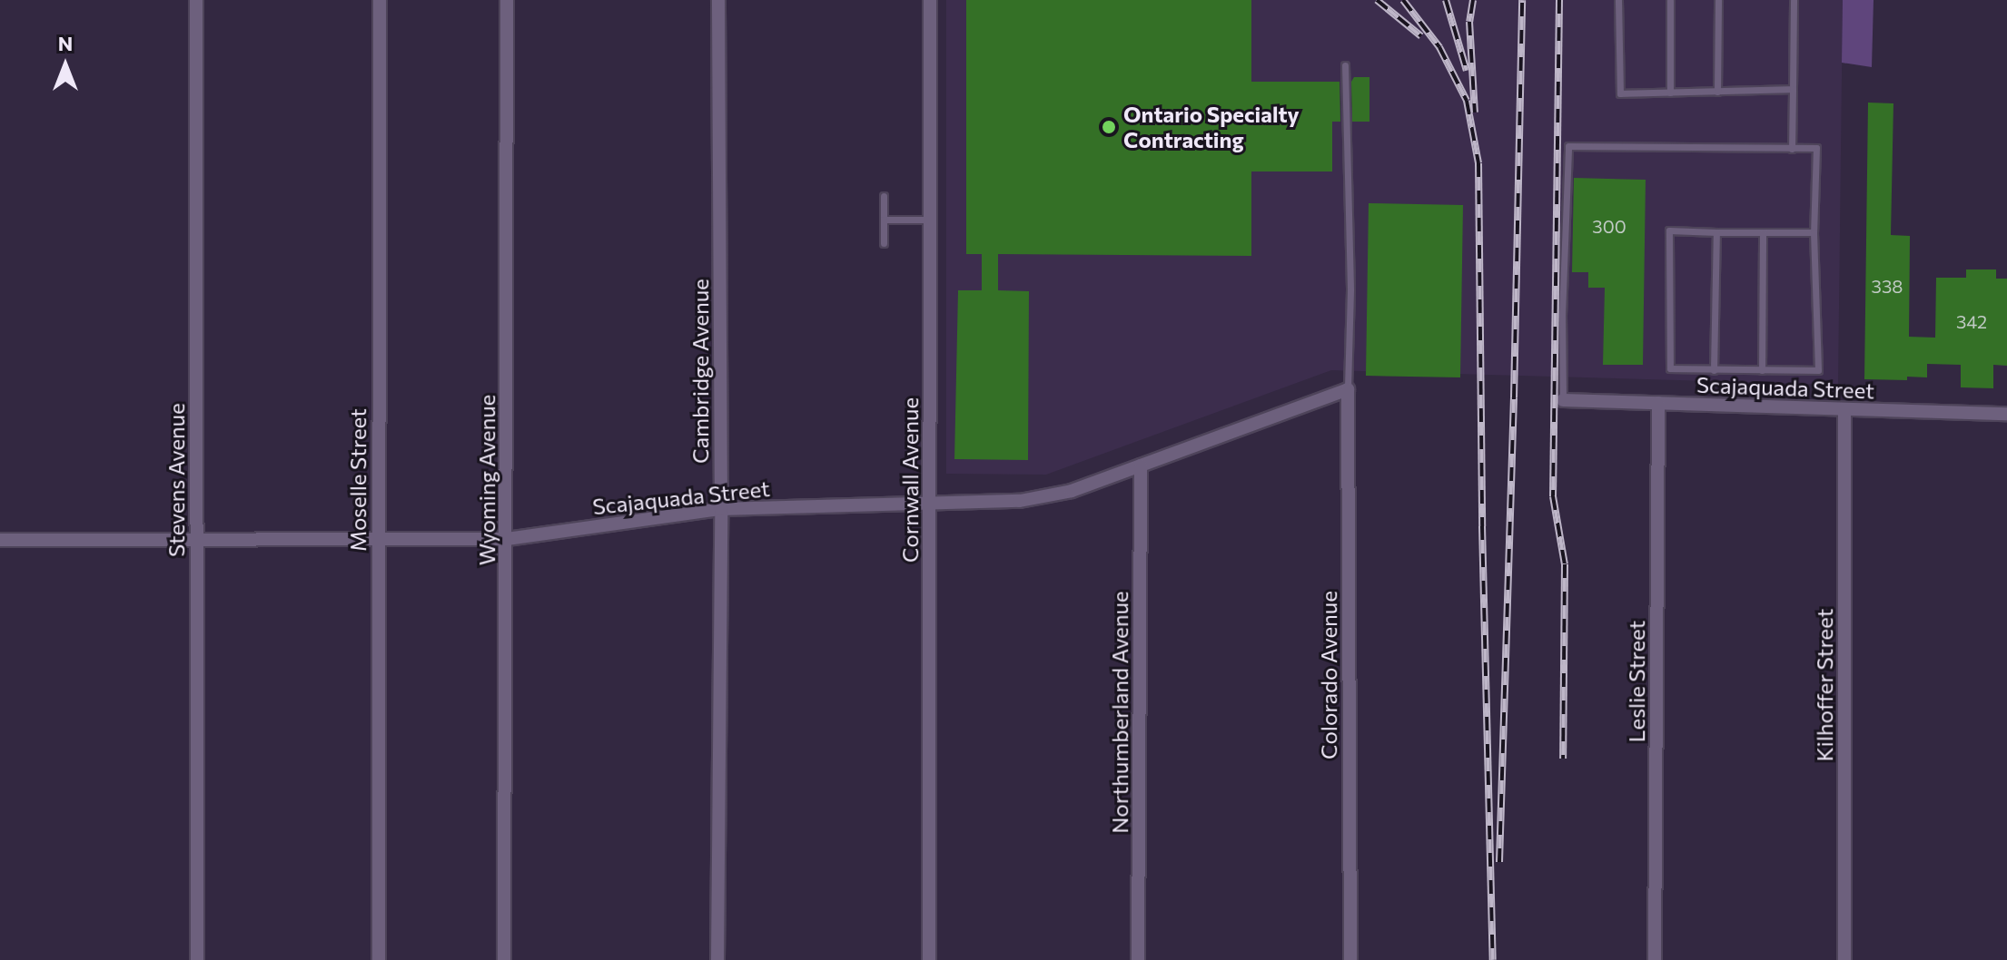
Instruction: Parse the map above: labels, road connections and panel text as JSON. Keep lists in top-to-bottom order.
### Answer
{
  "streets": {
    "street": [
      "Cambridge Avenue",
      "Scajaquada Street",
      "Stevens Avenue",
      "Moselle Street",
      "Wyoming Avenue",
      "Cornwall Avenue",
      "Colorado Avenue",
      "Leslie Street",
      "Kilhoffer Street",
      "Northumberland Avenue"
    ]
  },
  "crossings": [
    ["Cambridge Avenue", "Scajaquada Street"],
    ["Scajaquada Street", "Stevens Avenue"],
    ["Scajaquada Street", "Moselle Street"],
    ["Scajaquada Street", "Wyoming Avenue"],
    ["Scajaquada Street", "Cornwall Avenue"],
    ["Scajaquada Street", "Colorado Avenue"],
    ["Scajaquada Street", "Leslie Street"],
    ["Scajaquada Street", "Kilhoffer Street"],
    ["Scajaquada Street", "Northumberland Avenue"]
  ],
  "places": ["Ontario Specialty Contracting"],
  "house_numbers": ["300", "338", "342"],
  "north": "top"
}
